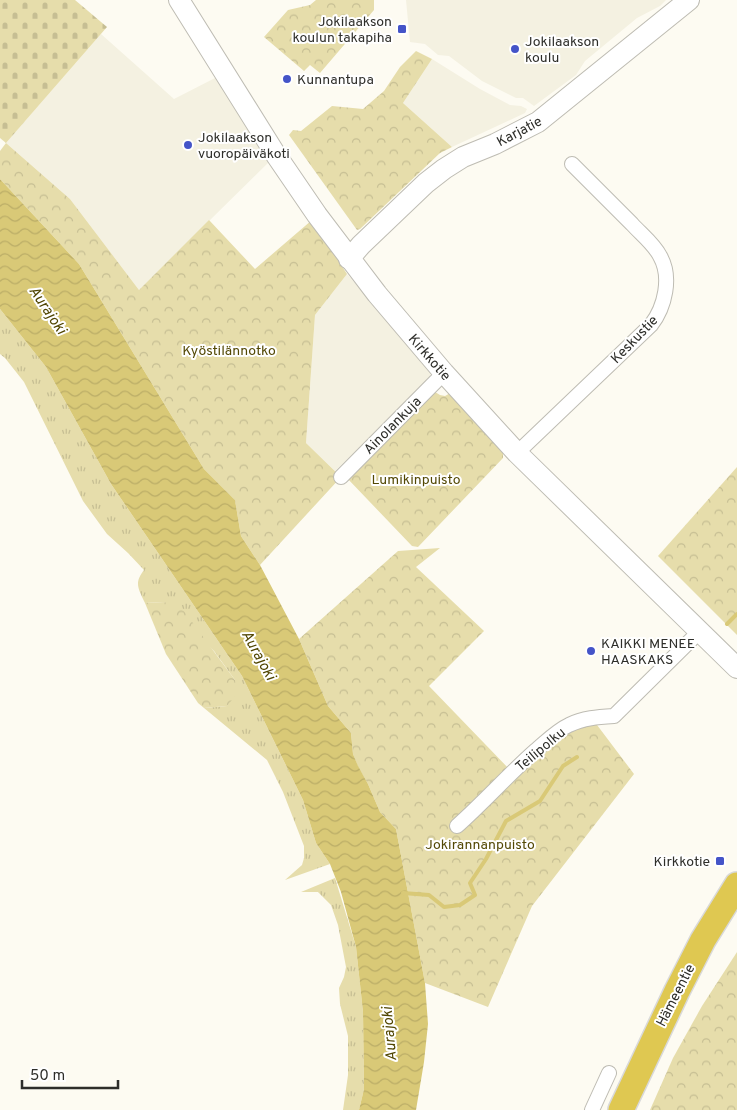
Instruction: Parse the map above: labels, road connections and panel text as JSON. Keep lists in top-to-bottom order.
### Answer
{
  "streets": {
    "highway": ["Hämeentie"],
    "street": [
      "Karjatie",
      "Keskustie",
      "Kirkkotie",
      "Ainolankuja",
      "Teilipolku"
    ]
  },
  "crossings": [
    ["Karjatie", "Kirkkotie"],
    ["Keskustie", "Kirkkotie"],
    ["Kirkkotie", "Ainolankuja"],
    ["Kirkkotie", "Teilipolku"]
  ],
  "water": ["Aurajoki"],
  "parks": ["Kyöstilännotko", "Lumikinpuisto", "Jokirannanpuisto"],
  "places": {
    "transit": ["Jokilaakson koulun takapiha", "Kirkkotie"],
    "other": [
      "Jokilaakson koulu",
      "Kunnantupa",
      "Jokilaakson vuoropäiväkoti",
      "KAIKKI MENEE HAASKAKS"
    ]
  },
  "scale_bar": "50 m"
}
